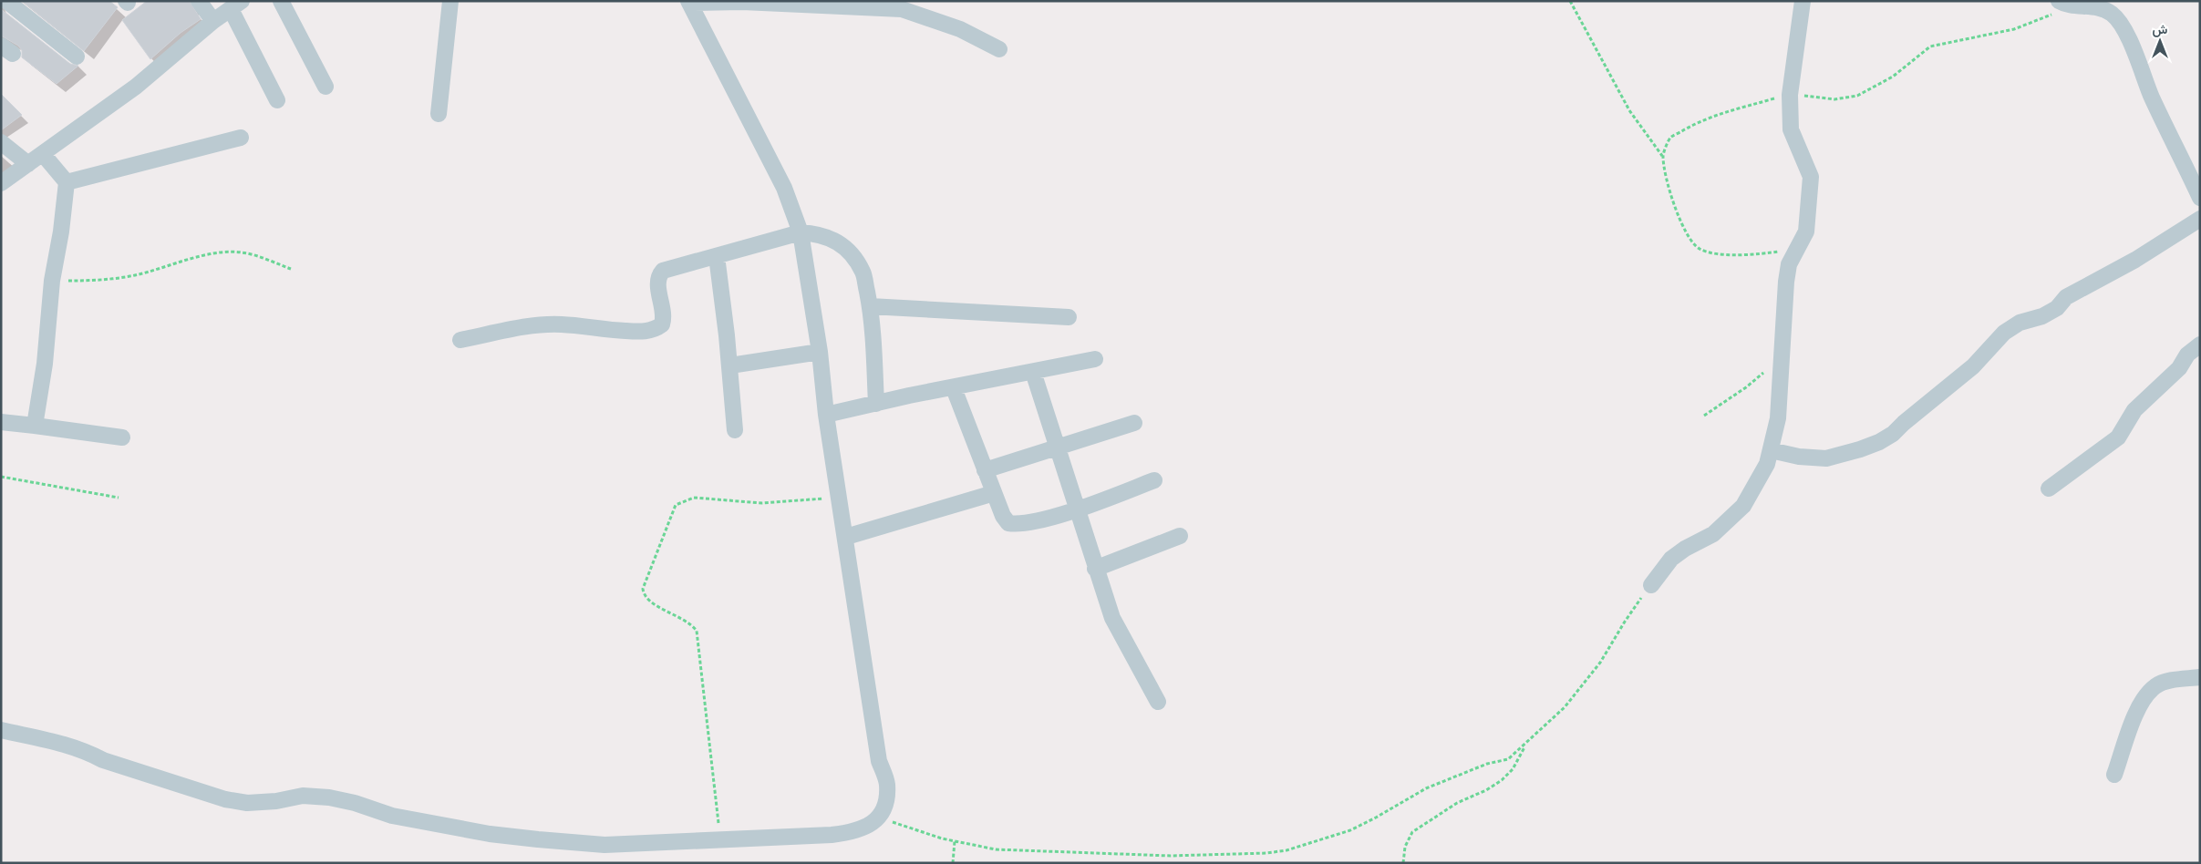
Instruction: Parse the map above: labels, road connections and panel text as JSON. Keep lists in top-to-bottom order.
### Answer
{
  "north": "top"
}
